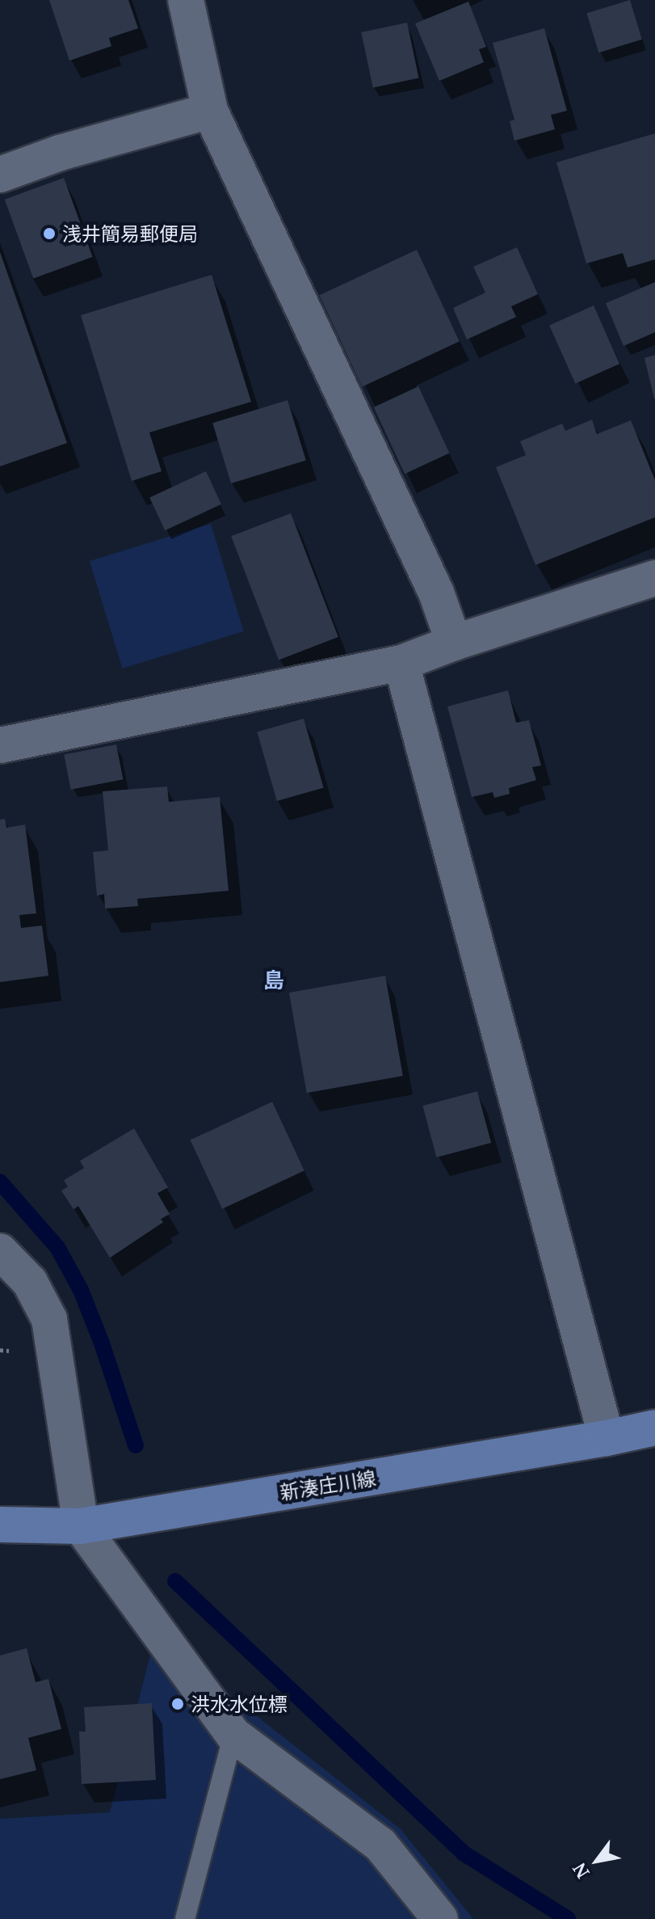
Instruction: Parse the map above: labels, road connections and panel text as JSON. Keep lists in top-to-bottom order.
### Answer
{
  "streets": {
    "main road": ["新湊庄川線"]
  },
  "districts": ["島"],
  "places": ["浅井簡易郵便局", "洪水水位標"],
  "north": "bottom left"
}
